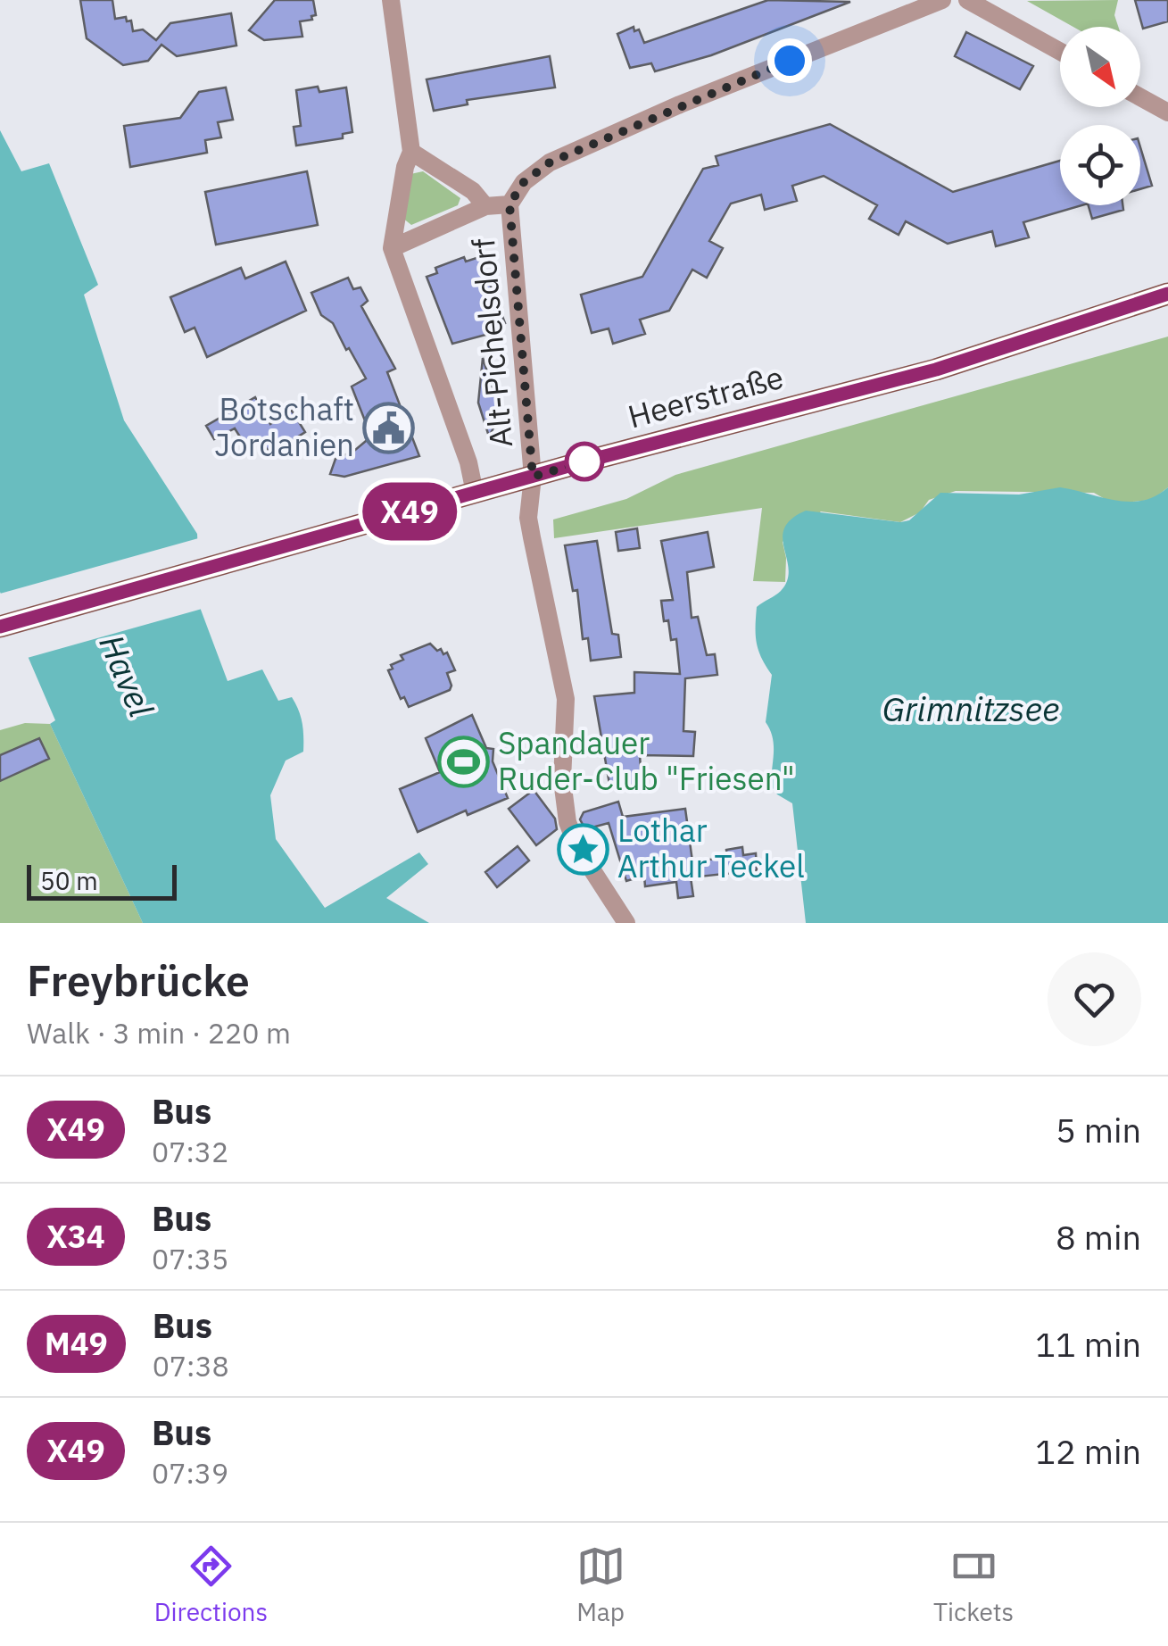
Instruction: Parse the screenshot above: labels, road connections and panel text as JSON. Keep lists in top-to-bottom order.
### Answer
{
  "streets": {
    "main road": ["Heerstraße"],
    "street": ["Alt-Pichelsdorf"]
  },
  "crossings": [
    ["Alt-Pichelsdorf", "Heerstraße"]
  ],
  "water": ["Havel", "Grimnitzsee"],
  "places": {
    "public building": ["Botschaft Jordanien"],
    "sports": ["Spandauer Ruder-Club \"Friesen\""],
    "place": ["Lothar Arthur Teckel"]
  },
  "lines": ["bus line X49"],
  "scale_bar": "50 m",
  "north": "bottom right",
  "page": {
    "on_map": "X49",
    "scale": "50 m",
    "heading": ["Freybrücke", "Walk · 3 min · 220 m"],
    "list": [
      {
        "mark": "X49",
        "name": "Bus",
        "note": "07:32",
        "value": "5 min"
      },
      {
        "mark": "X34",
        "name": "Bus",
        "note": "07:35",
        "value": "8 min"
      },
      {
        "mark": "M49",
        "name": "Bus",
        "note": "07:38",
        "value": "11 min"
      },
      {
        "mark": "X49",
        "name": "Bus",
        "note": "07:39",
        "value": "12 min"
      }
    ],
    "tabs": ["Directions", "Map", "Tickets"]
  }
}
